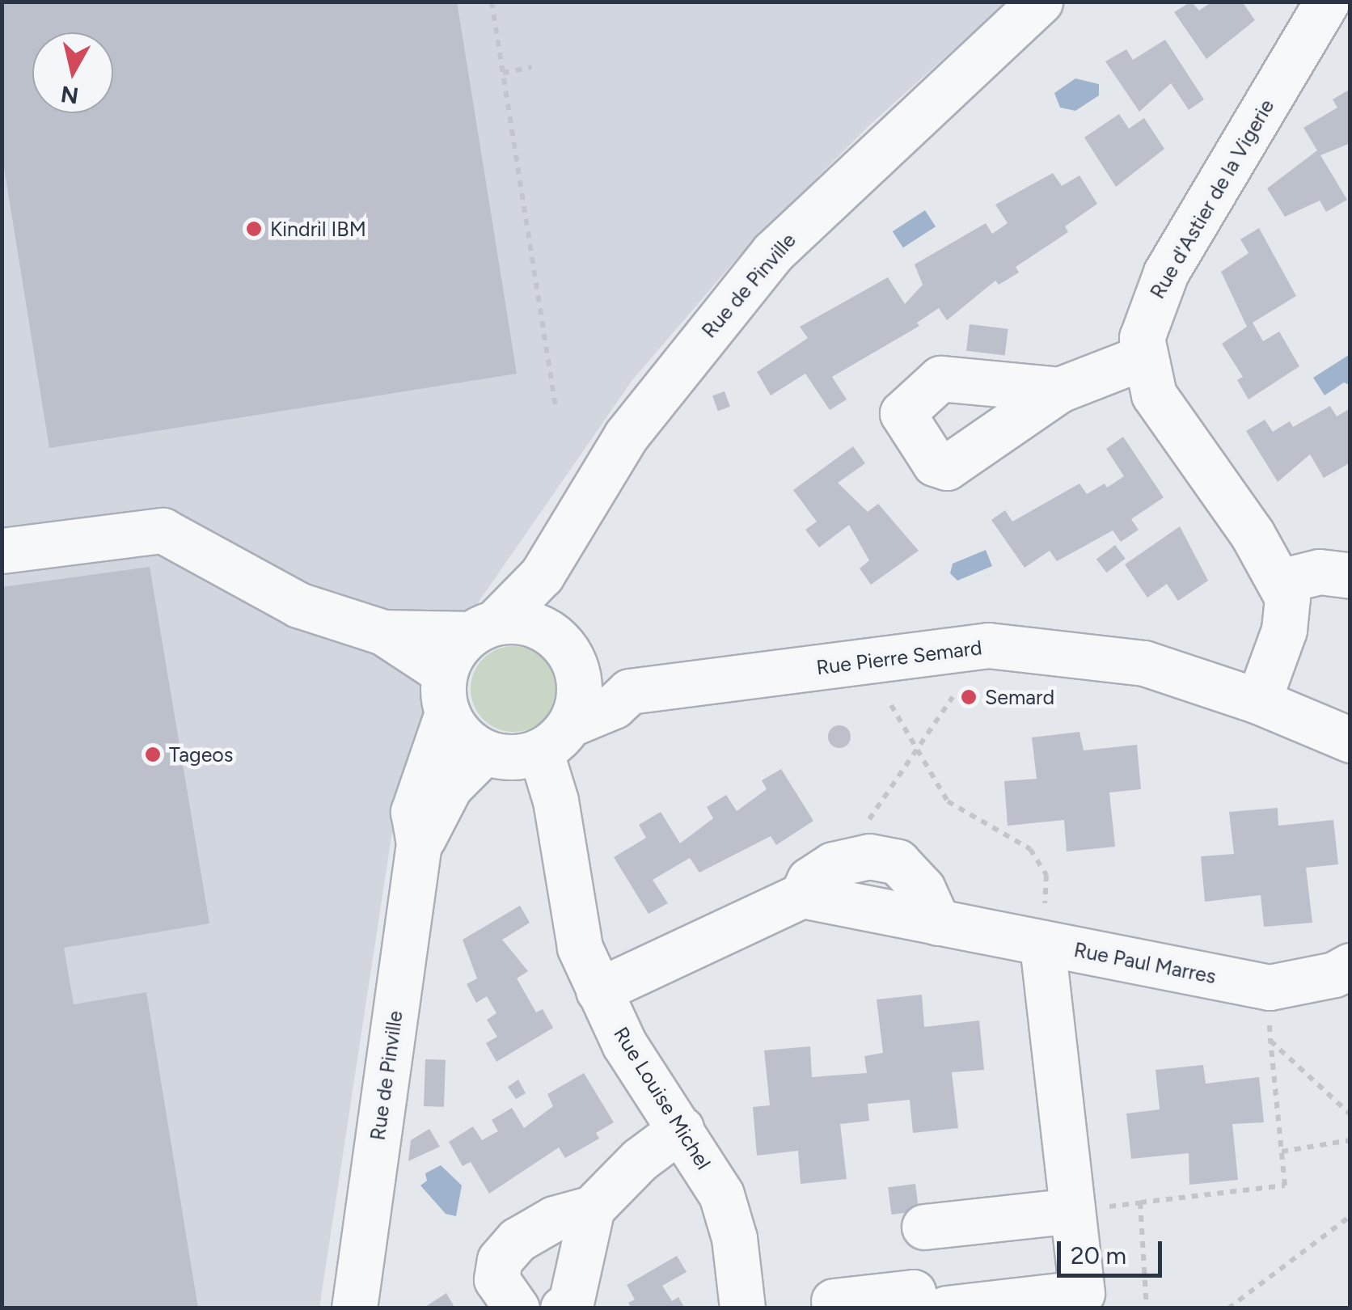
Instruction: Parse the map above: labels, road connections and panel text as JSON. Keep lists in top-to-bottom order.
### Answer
{
  "streets": {
    "street": [
      "Rue d'Astier de la Vigerie",
      "Rue de Pinville",
      "Rue Pierre Semard",
      "Rue Paul Marres",
      "Rue Louise Michel"
    ]
  },
  "crossings": [
    ["Rue d'Astier de la Vigerie", "Rue Pierre Semard"],
    ["Rue de Pinville", "Rue Pierre Semard"],
    ["Rue de Pinville", "Rue Louise Michel"],
    ["Rue Pierre Semard", "Rue Louise Michel"]
  ],
  "places": ["Kindril IBM", "Semard", "Tageos"],
  "scale_bar": "20 m",
  "north": "bottom"
}
